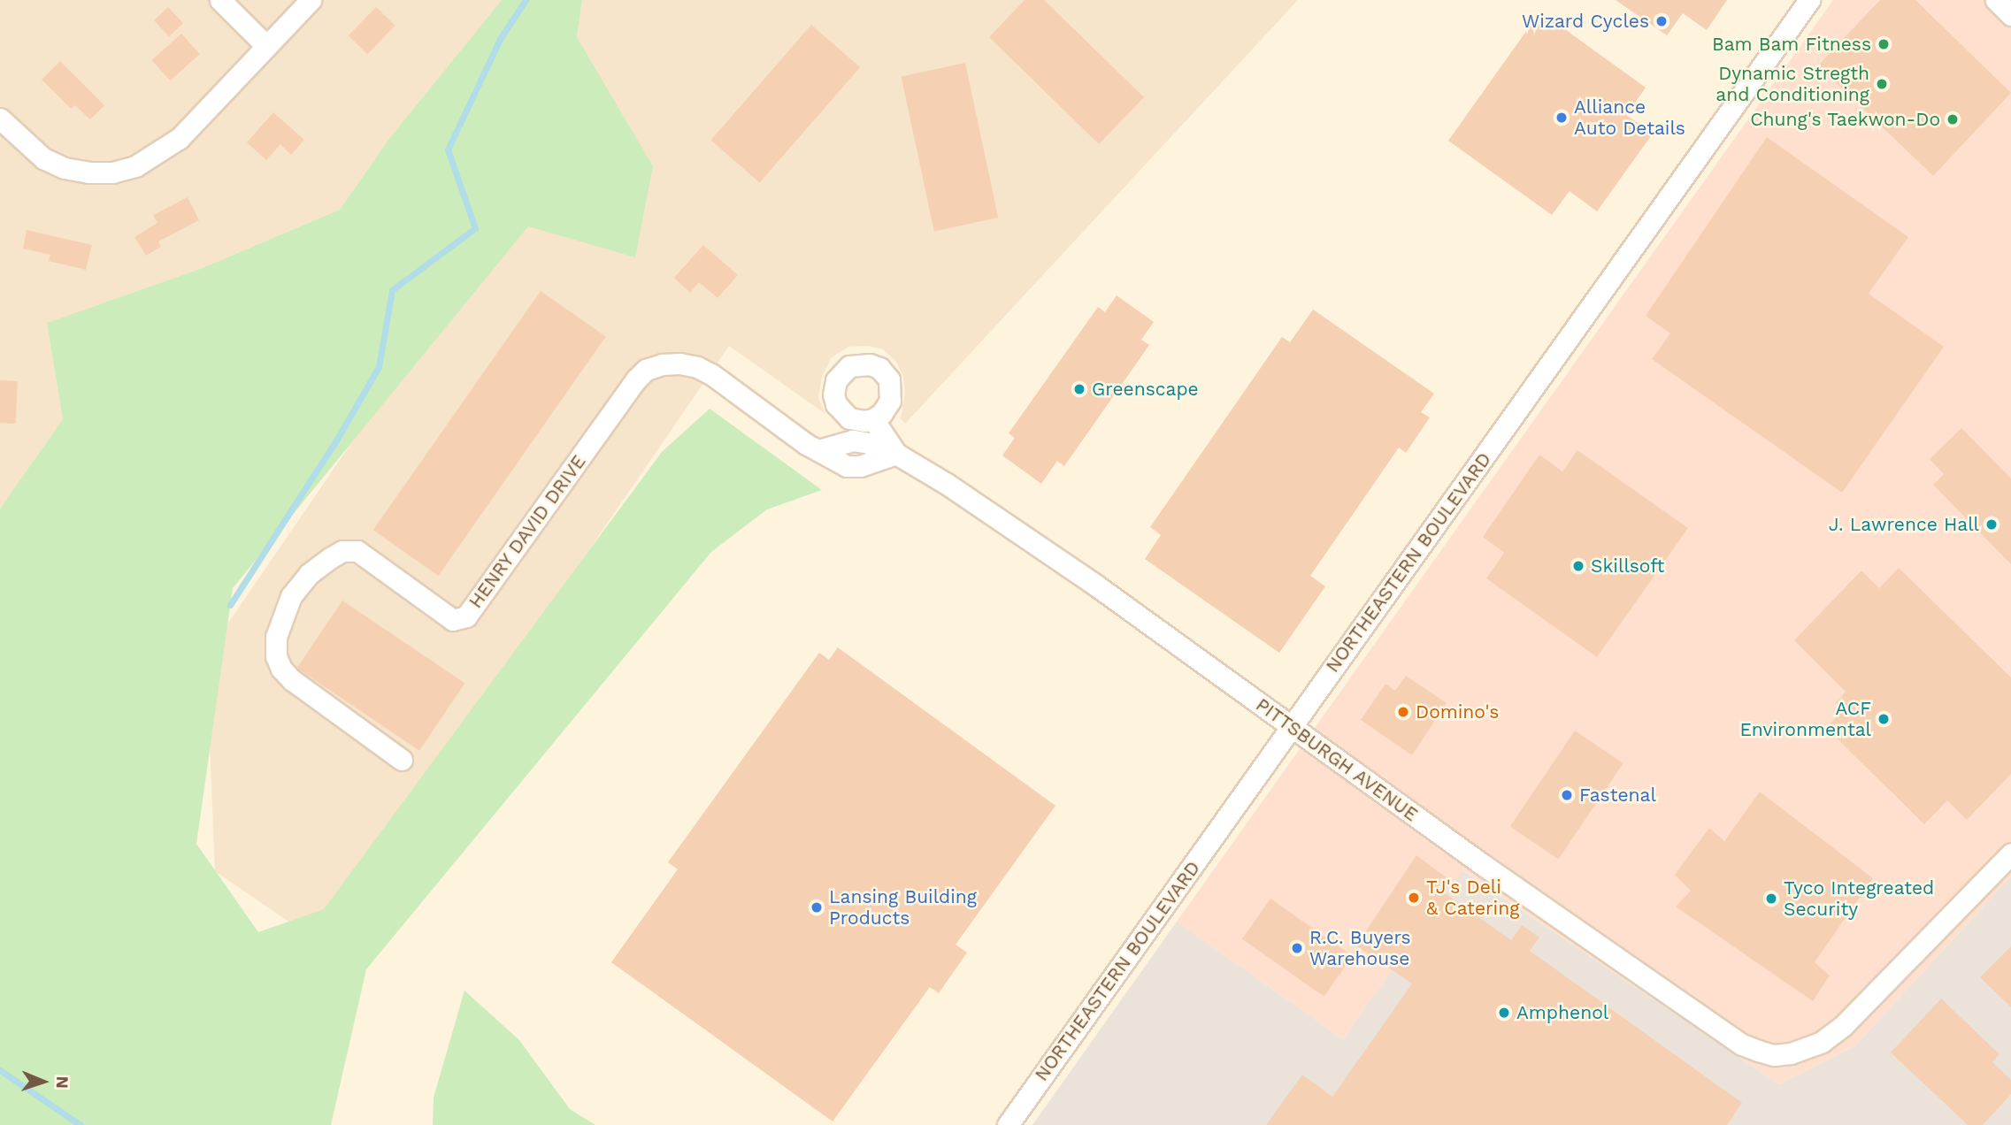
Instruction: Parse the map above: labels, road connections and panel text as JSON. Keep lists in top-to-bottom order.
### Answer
{
  "streets": {
    "street": ["HENRY DAVID DRIVE", "NORTHEASTERN BOULEVARD", "PITTSBURGH AVENUE"]
  },
  "crossings": [
    ["HENRY DAVID DRIVE", "PITTSBURGH AVENUE"],
    ["NORTHEASTERN BOULEVARD", "PITTSBURGH AVENUE"]
  ],
  "places": [
    "Wizard Cycles",
    "Bam Bam Fitness",
    "Dynamic Stregth and Conditioning",
    "Alliance Auto Details",
    "Chung's Taekwon-Do",
    "Greenscape",
    "J. Lawrence Hall",
    "Skillsoft",
    "Domino's",
    "ACF Environmental",
    "Fastenal",
    "TJ's Deli & Catering",
    "Tyco Integreated Security",
    "Lansing Building Products",
    "R.C. Buyers Warehouse",
    "Amphenol"
  ],
  "north": "right"
}
